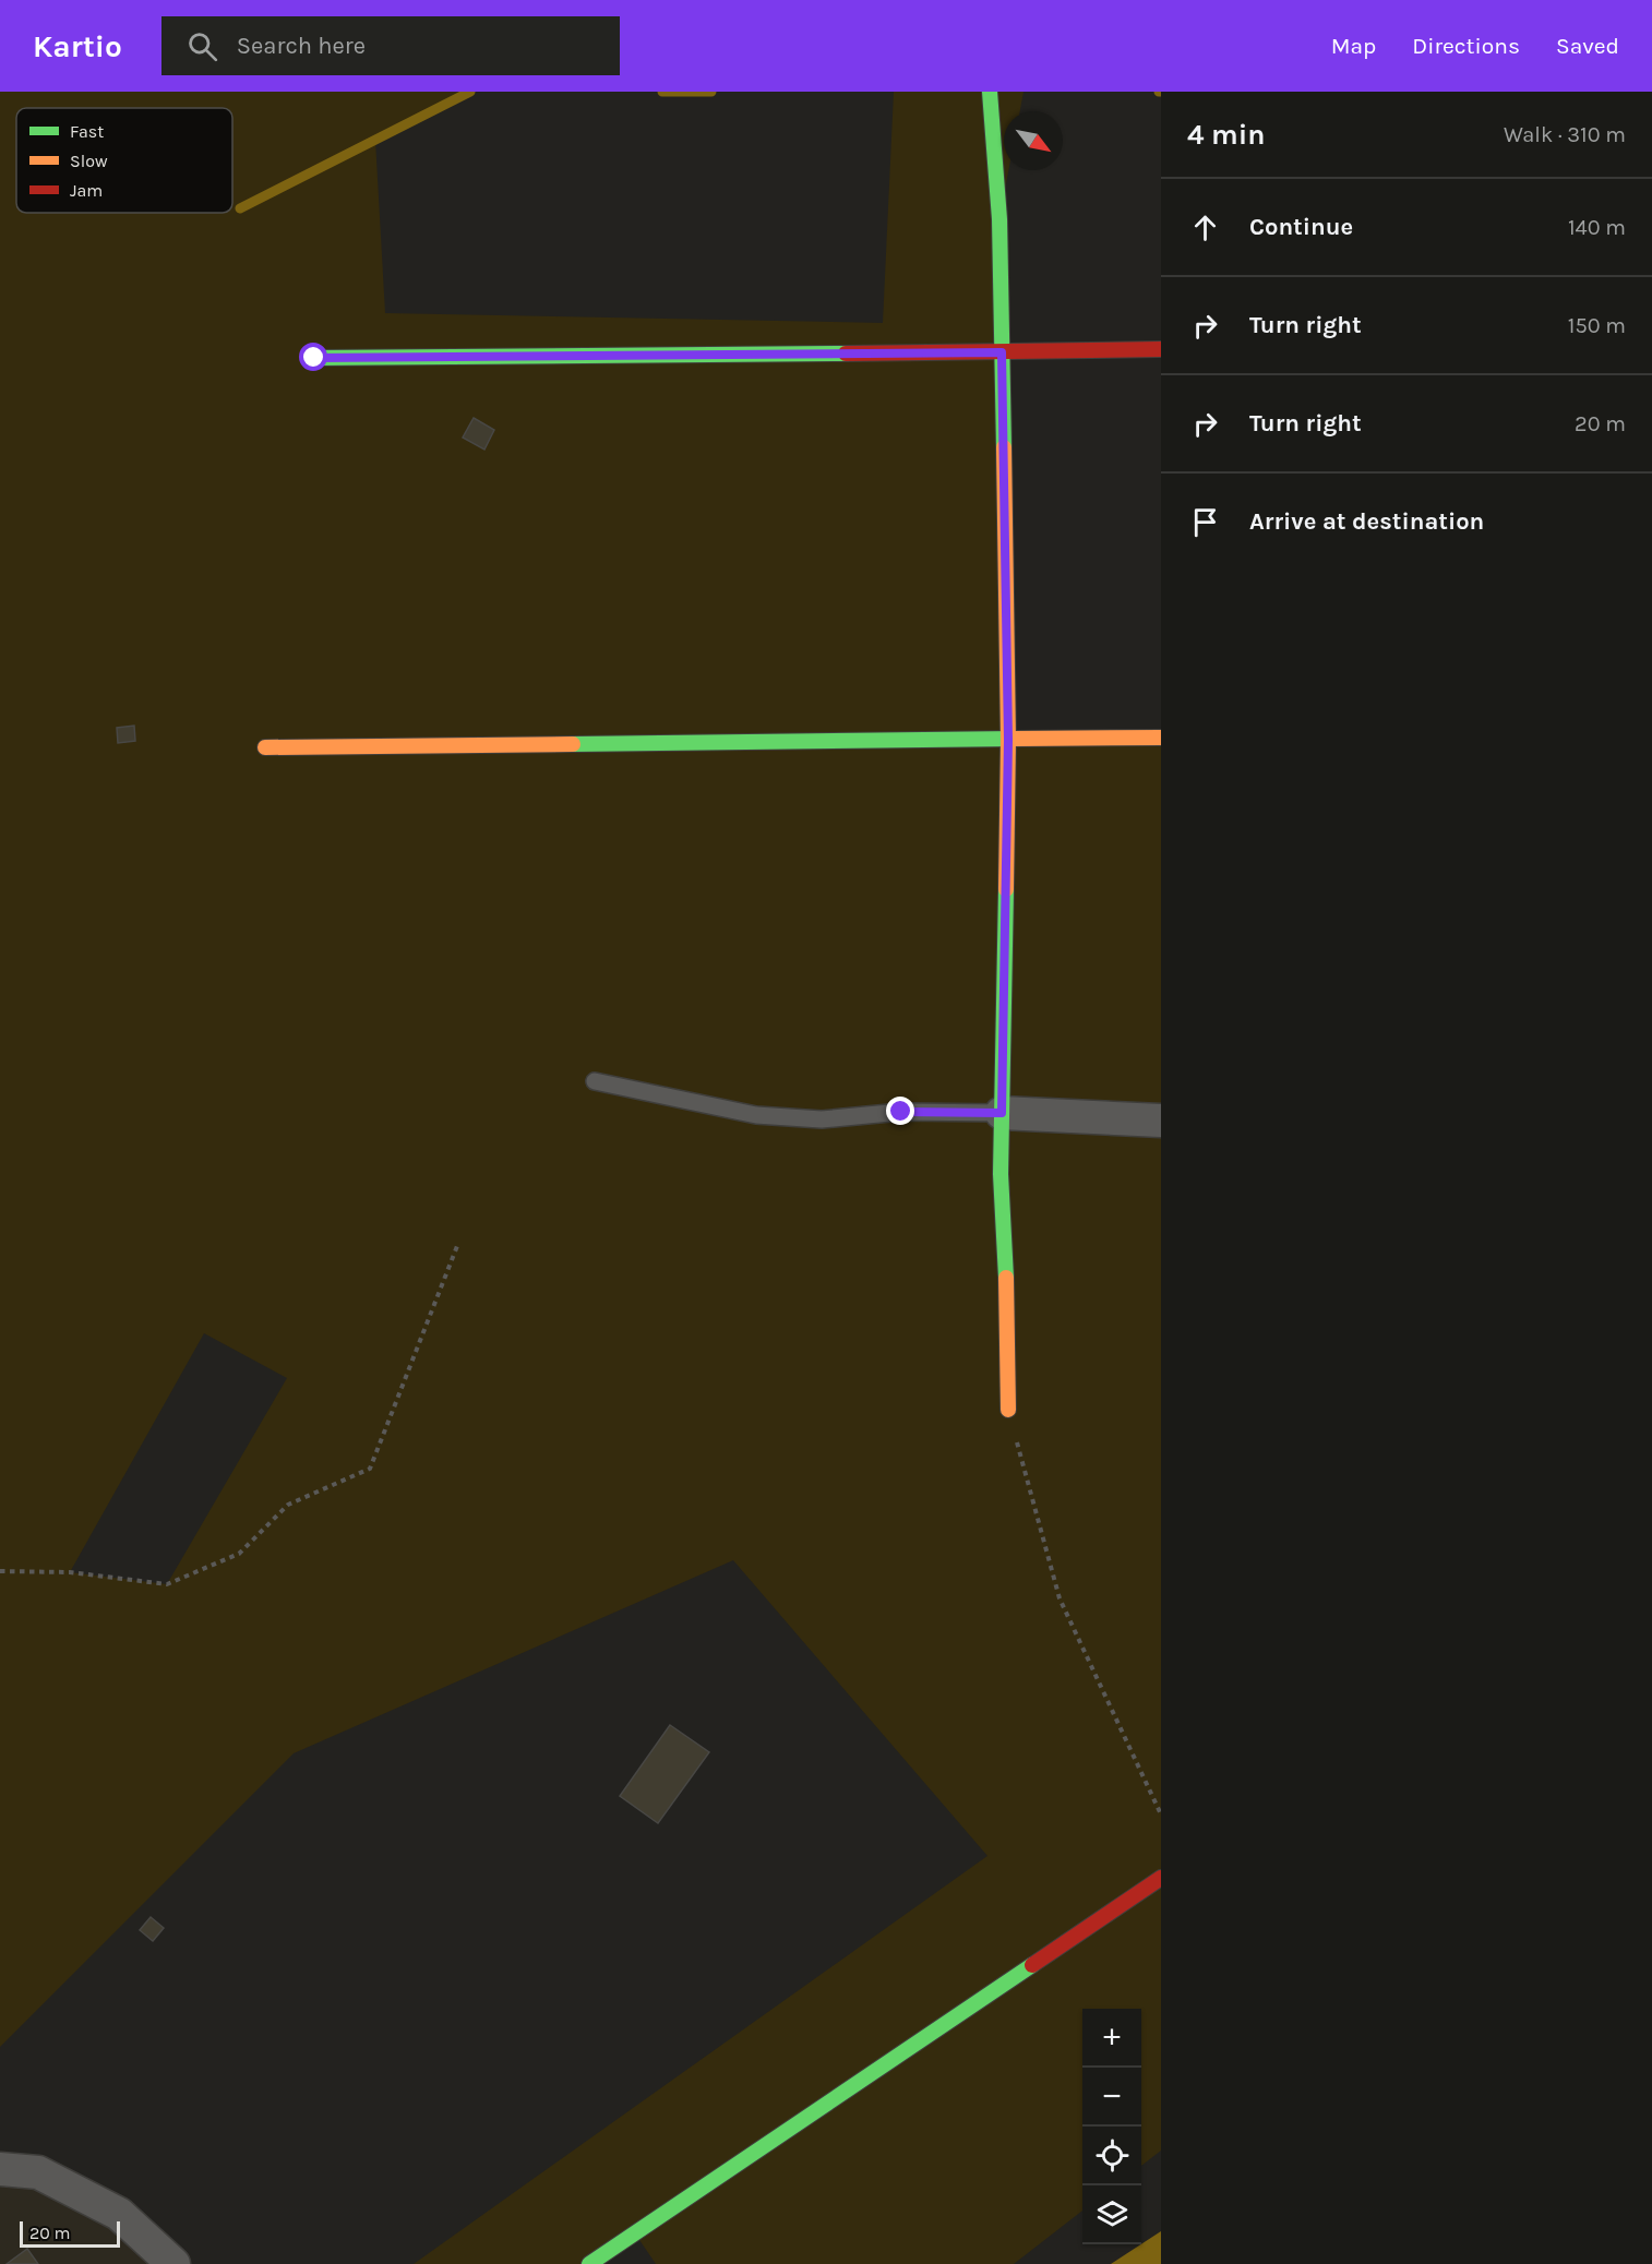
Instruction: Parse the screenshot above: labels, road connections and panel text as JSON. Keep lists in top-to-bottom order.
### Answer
{
  "legend": ["Fast", "Slow", "Jam"],
  "scale_bar": "20 m",
  "north": "bottom right",
  "page": {
    "header": "Kartio",
    "search": "Search here",
    "nav": ["Map", "Directions", "Saved"],
    "heading": ["4 min", "Walk · 310 m"],
    "list": [
      ["Continue", "140 m"],
      ["Turn right", "150 m"],
      ["Turn right", "20 m"],
      "Arrive at destination"
    ],
    "map_buttons": ["+", "−"],
    "scale": "20 m"
  }
}
